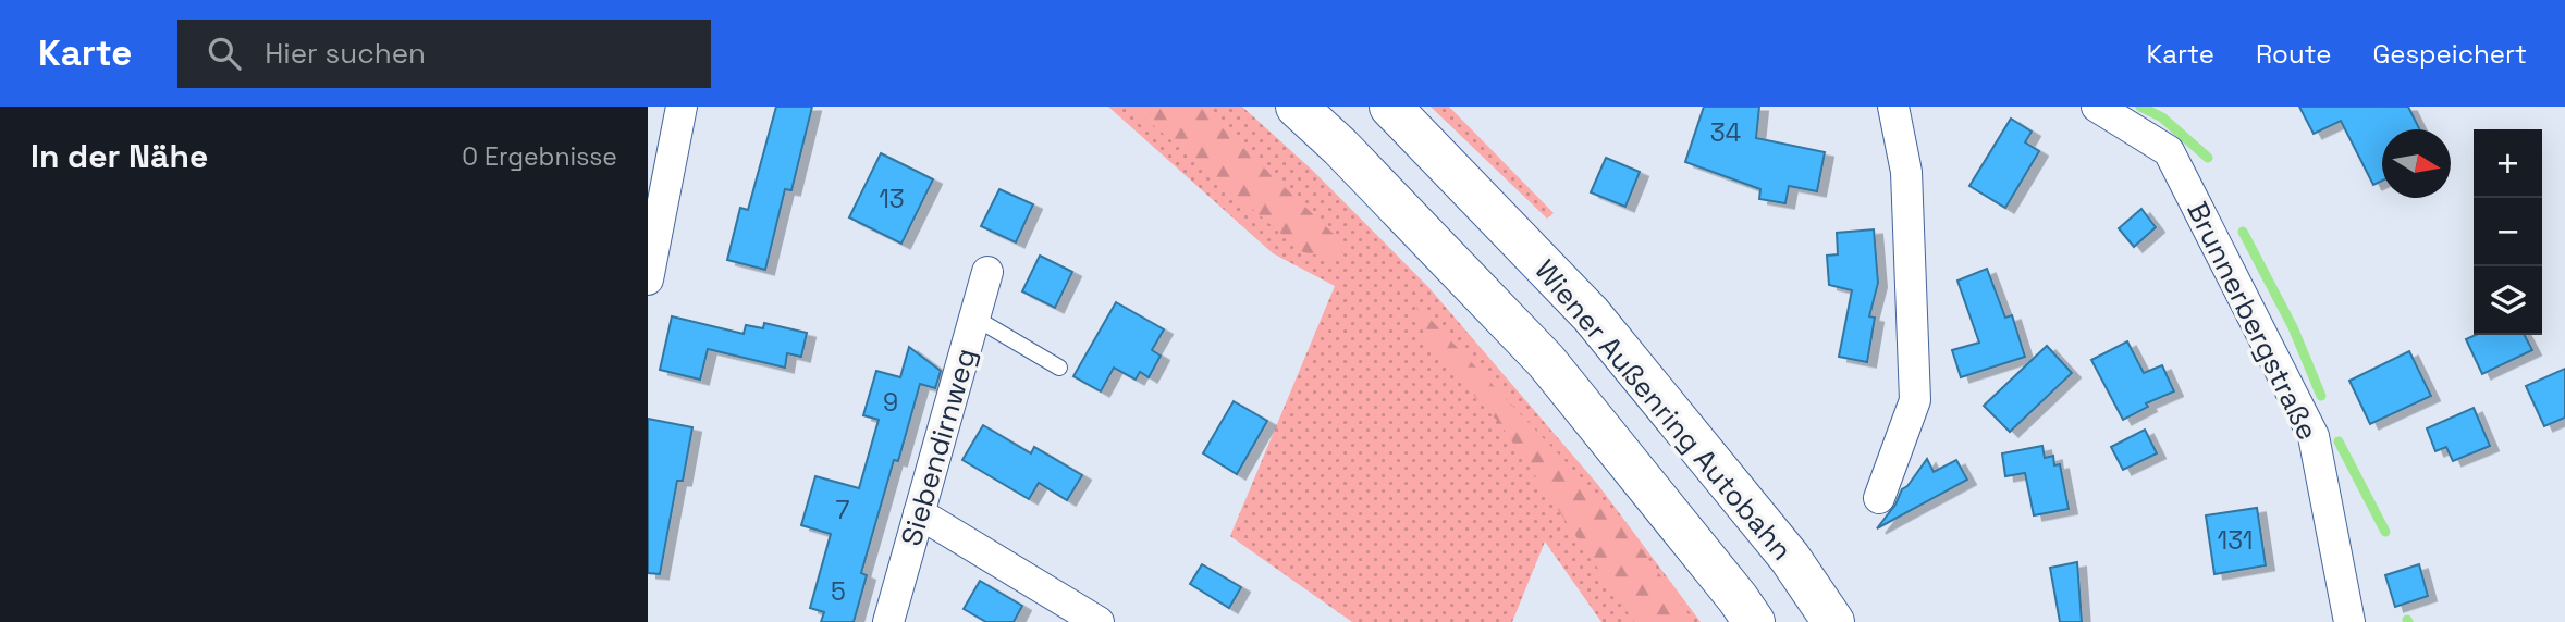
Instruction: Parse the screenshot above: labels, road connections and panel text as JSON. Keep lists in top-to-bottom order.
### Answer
{
  "streets": {
    "highway": ["Wiener Außenring Autobahn"],
    "street": ["Brunnerbergstraße", "Siebendirnweg"]
  },
  "house_numbers": [
    "34",
    "13",
    "9",
    "7",
    "131",
    "5"
  ],
  "north": "right",
  "page": {
    "header": "Karte",
    "search": "Hier suchen",
    "nav": ["Karte", "Route", "Gespeichert"],
    "heading": ["In der Nähe", "0 Ergebnisse"],
    "map_buttons": ["+", "−"]
  }
}
